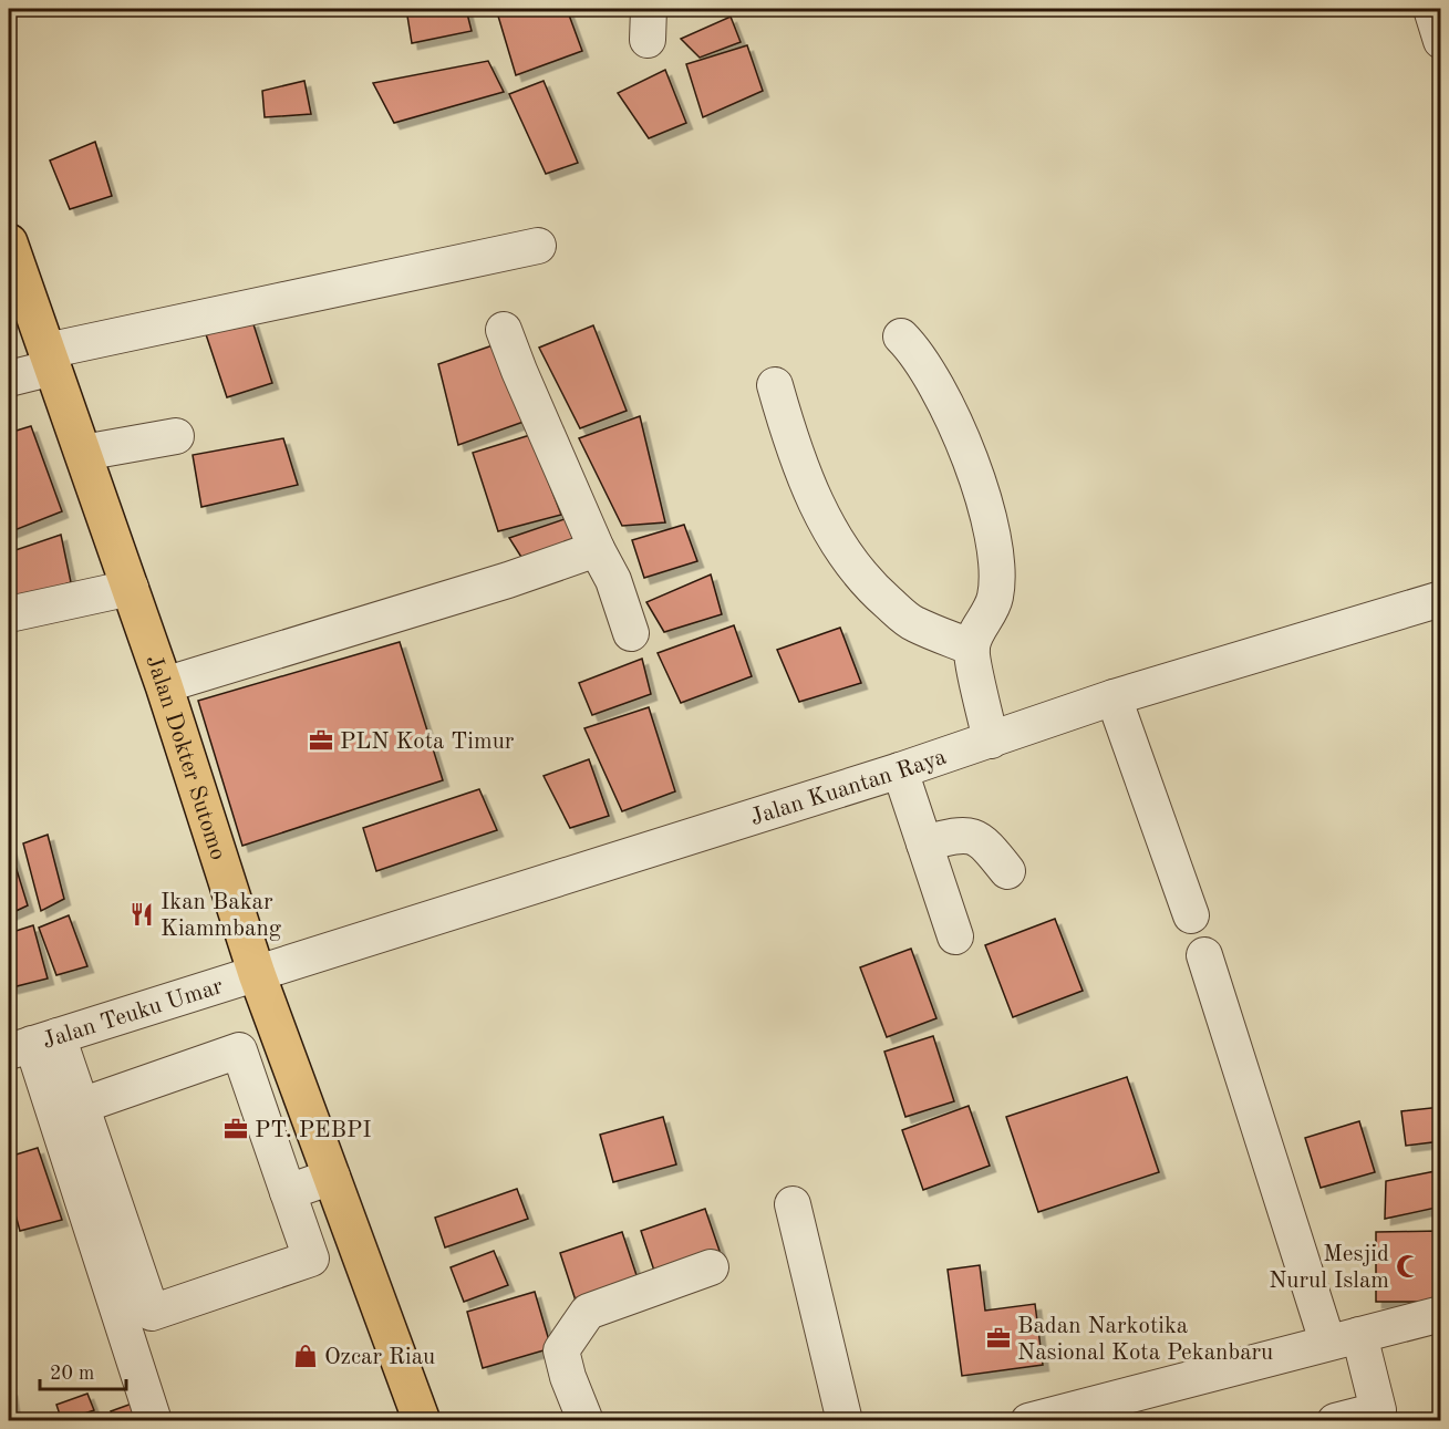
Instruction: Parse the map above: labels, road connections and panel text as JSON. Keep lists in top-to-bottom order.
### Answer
{
  "streets": {
    "main road": ["Jalan Dokter Sutomo"],
    "street": ["Jalan Kuantan Raya", "Jalan Teuku Umar"]
  },
  "crossings": [
    ["Jalan Dokter Sutomo", "Jalan Kuantan Raya"],
    ["Jalan Dokter Sutomo", "Jalan Teuku Umar"],
    ["Jalan Kuantan Raya", "Jalan Teuku Umar"]
  ],
  "places": {
    "office": ["PLN Kota Timur", "PT. PEBPI", "Badan Narkotika Nasional Kota Pekanbaru"],
    "restaurant": ["Ikan Bakar Kiammbang"],
    "mosque": ["Mesjid Nurul Islam"],
    "shop": ["Ozcar Riau"]
  },
  "scale_bar": "20 m"
}
